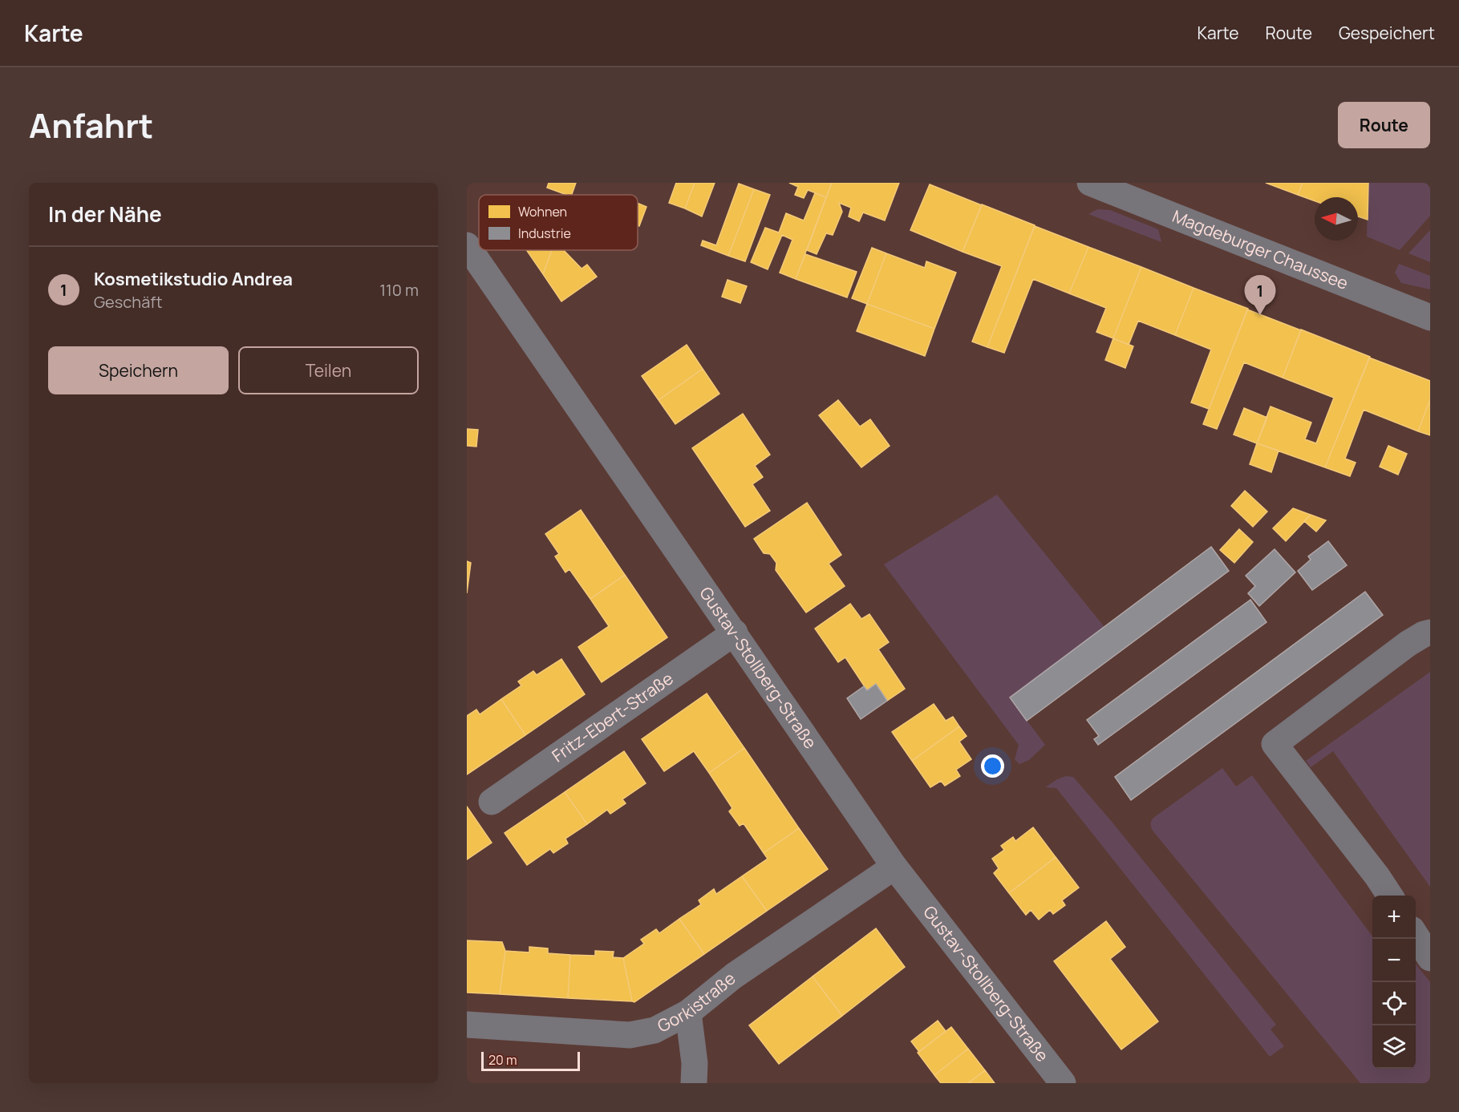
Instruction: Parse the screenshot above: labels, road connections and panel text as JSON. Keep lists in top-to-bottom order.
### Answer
{
  "streets": {
    "street": [
      "Magdeburger Chaussee",
      "Gustav-Stollberg-Straße",
      "Fritz-Ebert-Straße",
      "Gorkistraße"
    ]
  },
  "crossings": [
    ["Gustav-Stollberg-Straße", "Fritz-Ebert-Straße"],
    ["Gustav-Stollberg-Straße", "Gorkistraße"]
  ],
  "legend": ["Wohnen", "Industrie"],
  "scale_bar": "20 m",
  "north": "left",
  "page": {
    "header": "Karte",
    "nav": ["Karte", "Route", "Gespeichert"],
    "title": "Anfahrt",
    "buttons": [
      "Route",
      ["Speichern", "Teilen"]
    ],
    "heading": "In der Nähe",
    "list": [
      {
        "mark": "1",
        "name": "Kosmetikstudio Andrea",
        "note": "Geschäft",
        "value": "110 m"
      }
    ],
    "pins": "1",
    "map_buttons": ["+", "−"],
    "scale": "20 m"
  }
}
